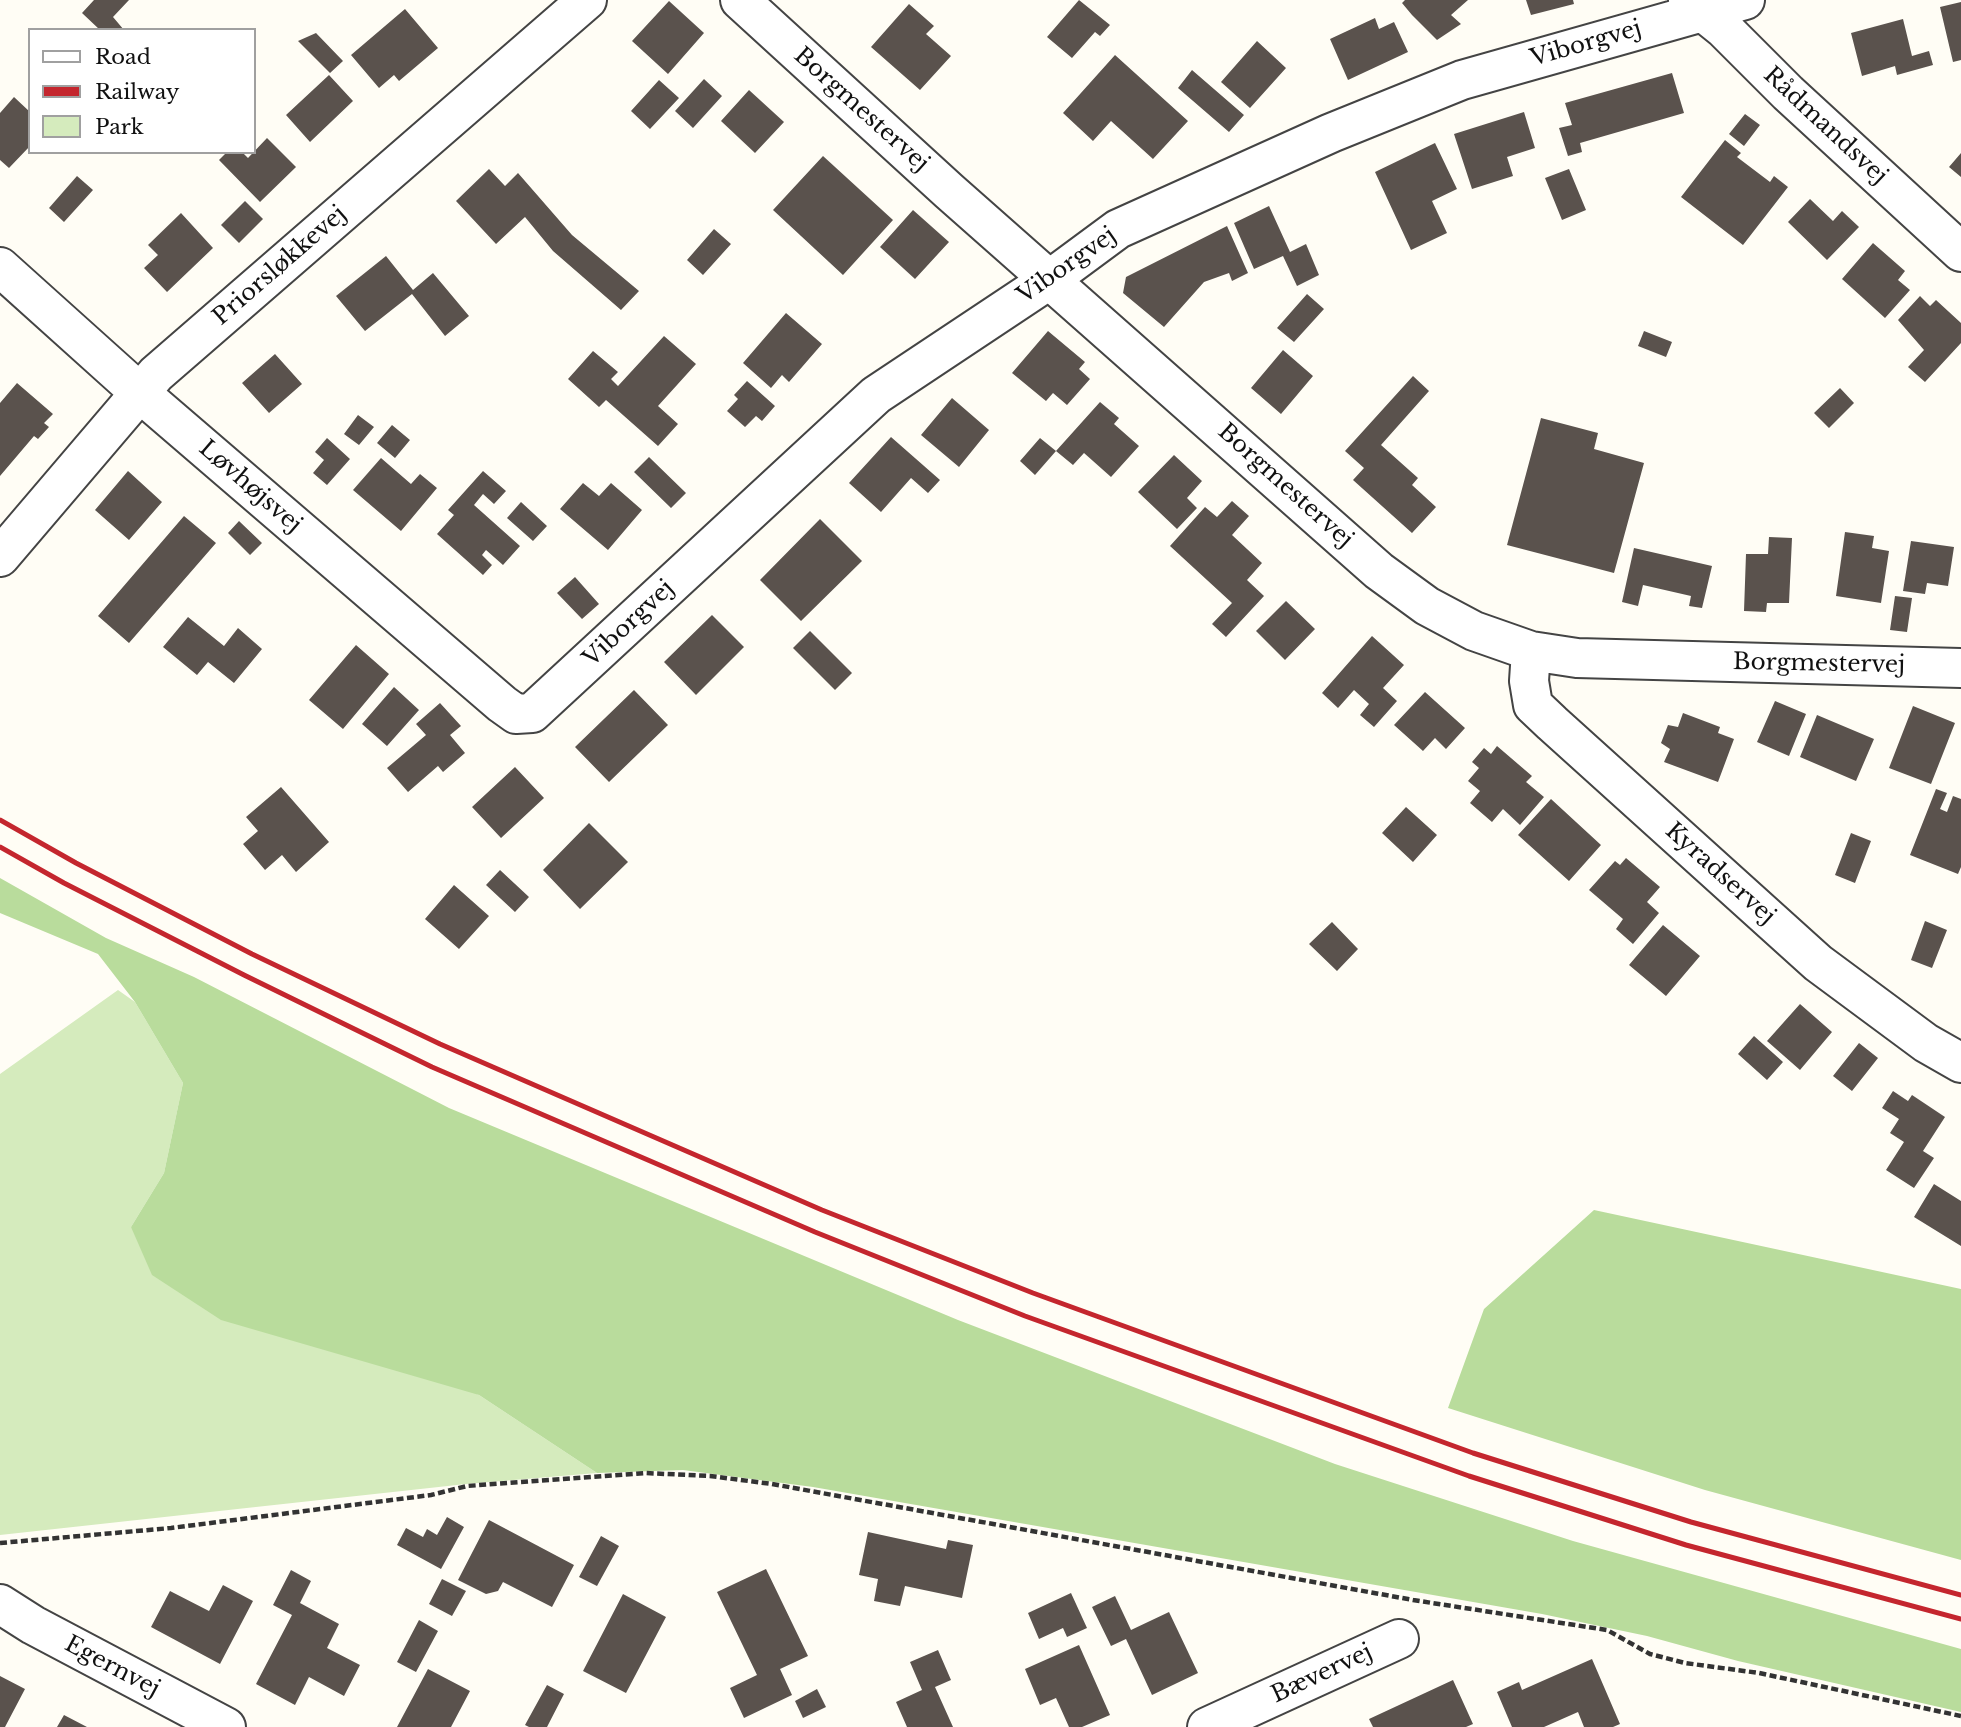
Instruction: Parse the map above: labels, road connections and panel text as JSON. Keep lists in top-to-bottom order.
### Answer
{
  "streets": {
    "street": [
      "Viborgvej",
      "Borgmestervej",
      "Rådmandsvej",
      "Priorsløkkevej",
      "Løvhøjsvej",
      "Kyradservej",
      "Egernvej",
      "Bævervej"
    ]
  },
  "crossings": [
    ["Viborgvej", "Borgmestervej"],
    ["Viborgvej", "Rådmandsvej"],
    ["Viborgvej", "Løvhøjsvej"],
    ["Borgmestervej", "Kyradservej"],
    ["Priorsløkkevej", "Løvhøjsvej"]
  ],
  "legend": ["Road", "Railway", "Park"]
}
